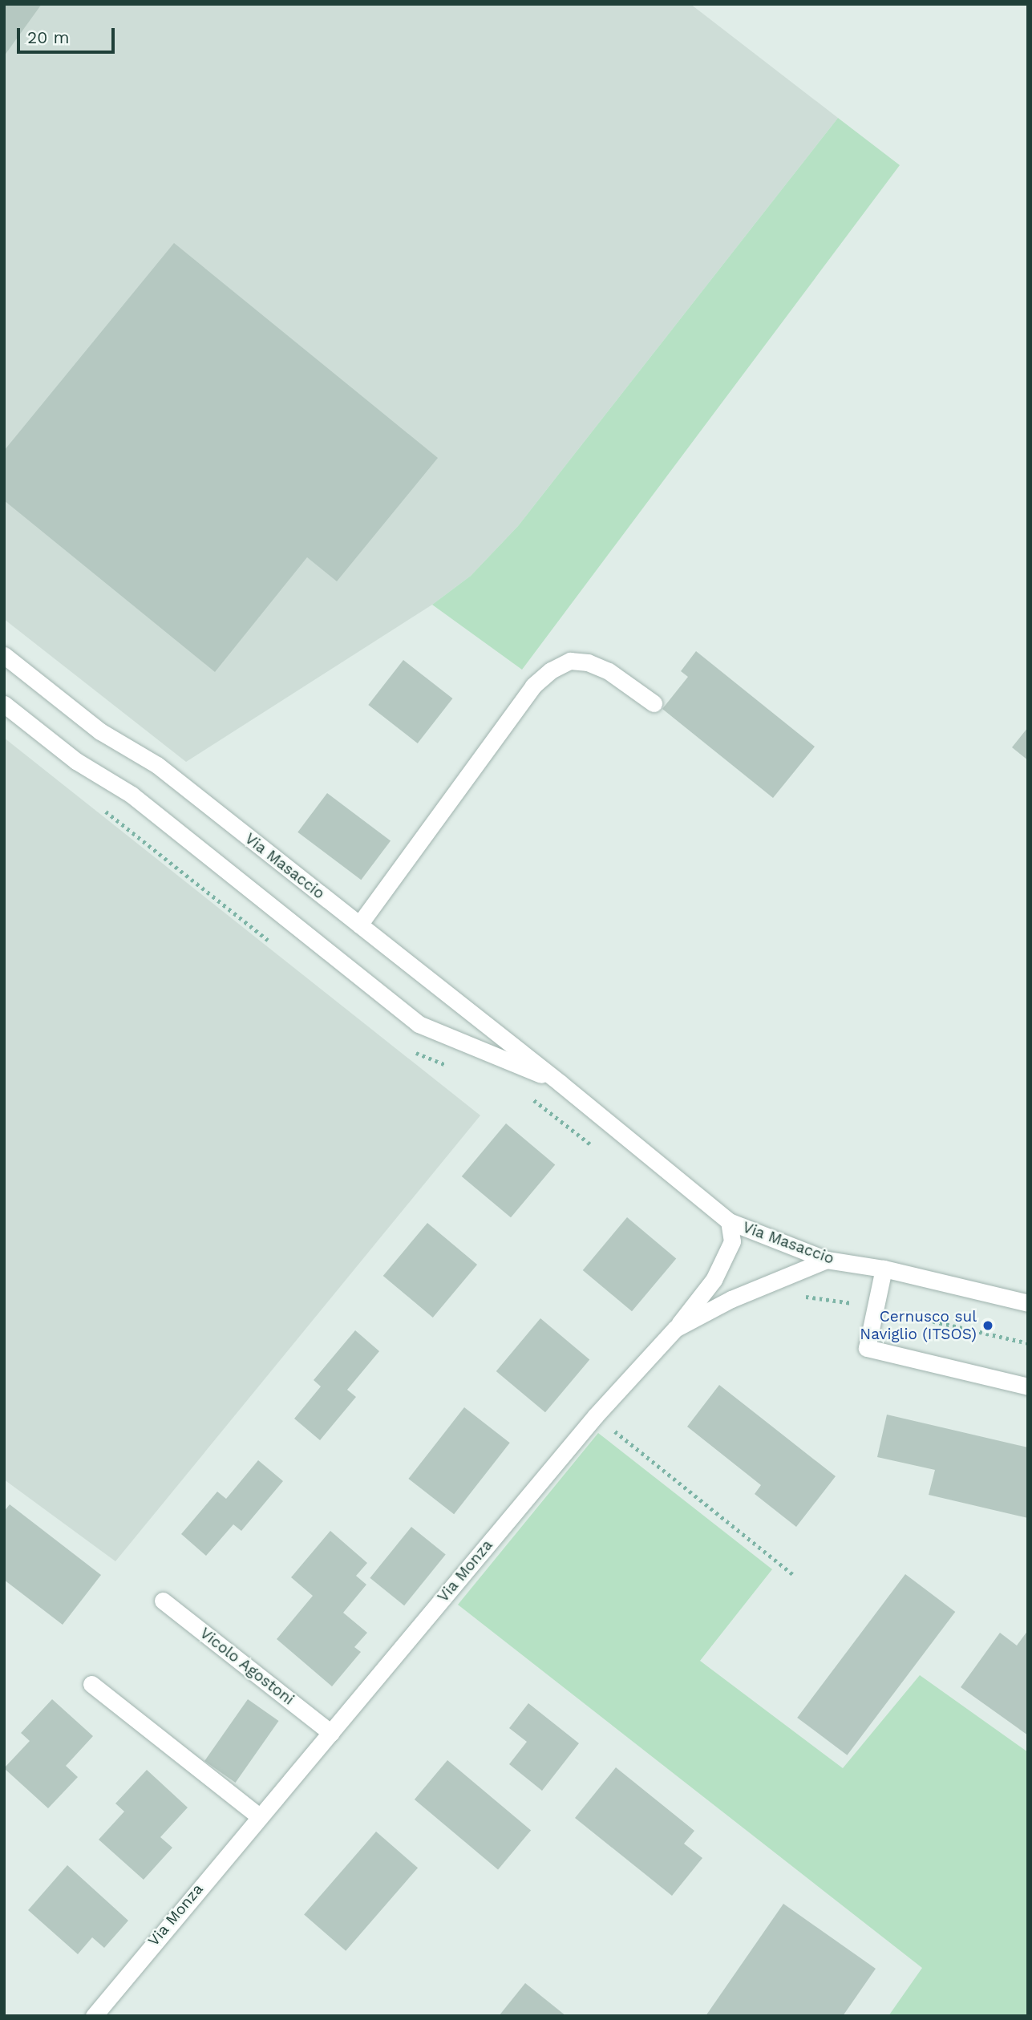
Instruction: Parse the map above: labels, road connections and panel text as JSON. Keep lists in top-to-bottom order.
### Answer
{
  "streets": {
    "street": ["Via Masaccio", "Via Monza", "Vicolo Agostoni"]
  },
  "crossings": [
    ["Via Masaccio", "Via Monza"],
    ["Via Monza", "Vicolo Agostoni"]
  ],
  "places": ["Cernusco sul Naviglio (ITSOS)"],
  "scale_bar": "20 m"
}
